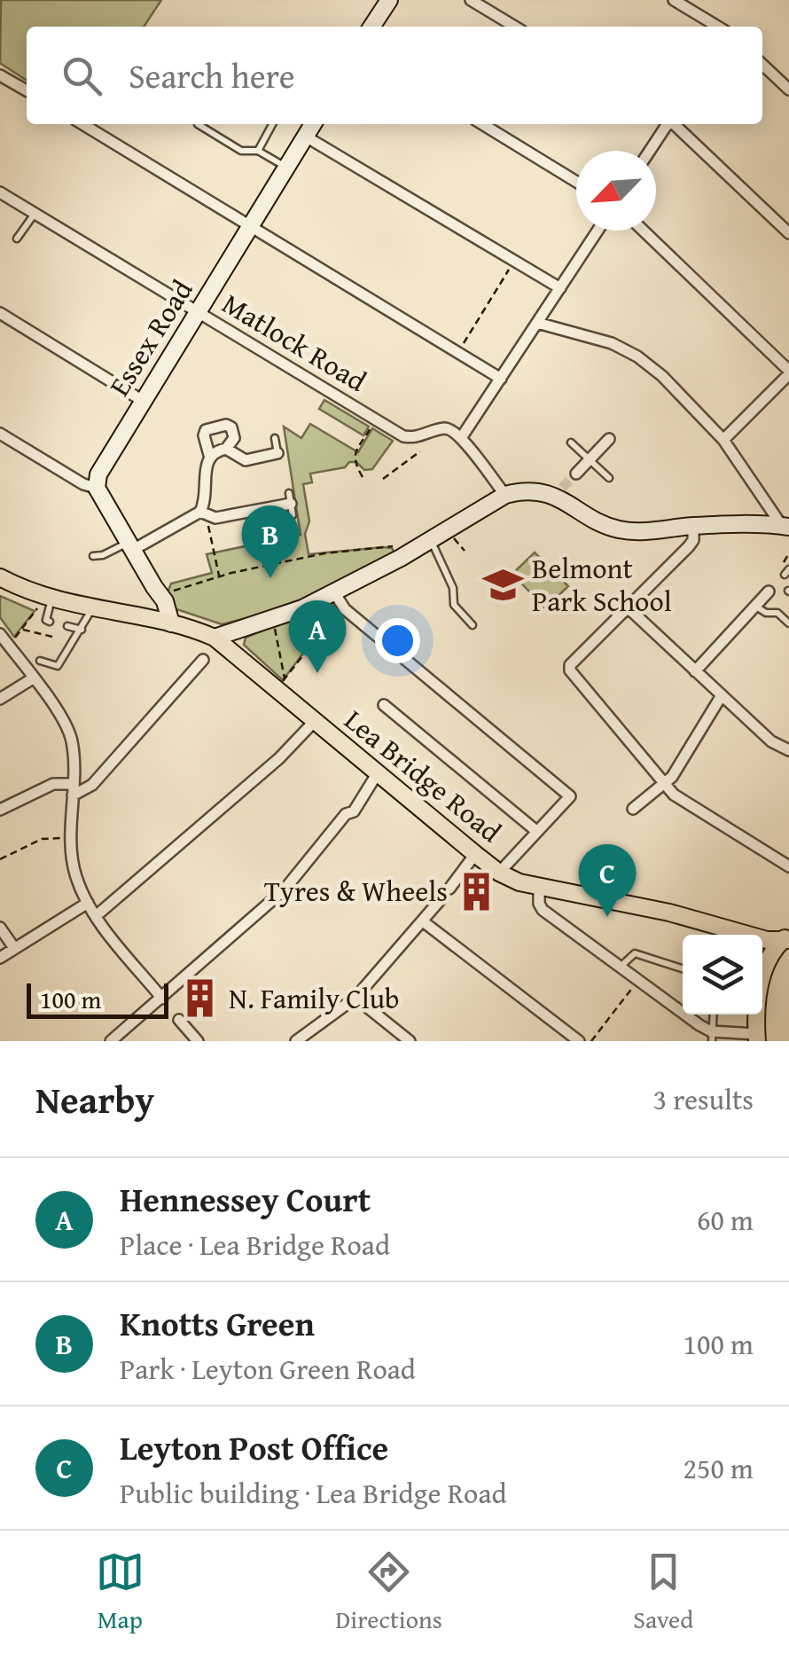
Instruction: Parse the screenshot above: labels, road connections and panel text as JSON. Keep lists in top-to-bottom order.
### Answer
{
  "streets": {
    "main road": ["Lea Bridge Road"],
    "street": ["Essex Road", "Matlock Road"]
  },
  "crossings": [
    ["Essex Road", "Matlock Road"]
  ],
  "places": {
    "school or university": ["Belmont Park School"],
    "building": ["Tyres & Wheels", "N. Family Club"]
  },
  "scale_bar": "100 m",
  "north": "bottom left",
  "page": {
    "search": "Search here",
    "pins": ["B", "A", "C"],
    "scale": "100 m",
    "heading": ["Nearby", "3 results"],
    "list": [
      {
        "mark": "A",
        "name": "Hennessey Court",
        "note": "Place · Lea Bridge Road",
        "value": "60 m"
      },
      {
        "mark": "B",
        "name": "Knotts Green",
        "note": "Park · Leyton Green Road",
        "value": "100 m"
      },
      {
        "mark": "C",
        "name": "Leyton Post Office",
        "note": "Public building · Lea Bridge Road",
        "value": "250 m"
      }
    ],
    "nav": ["Map", "Directions", "Saved"]
  }
}
